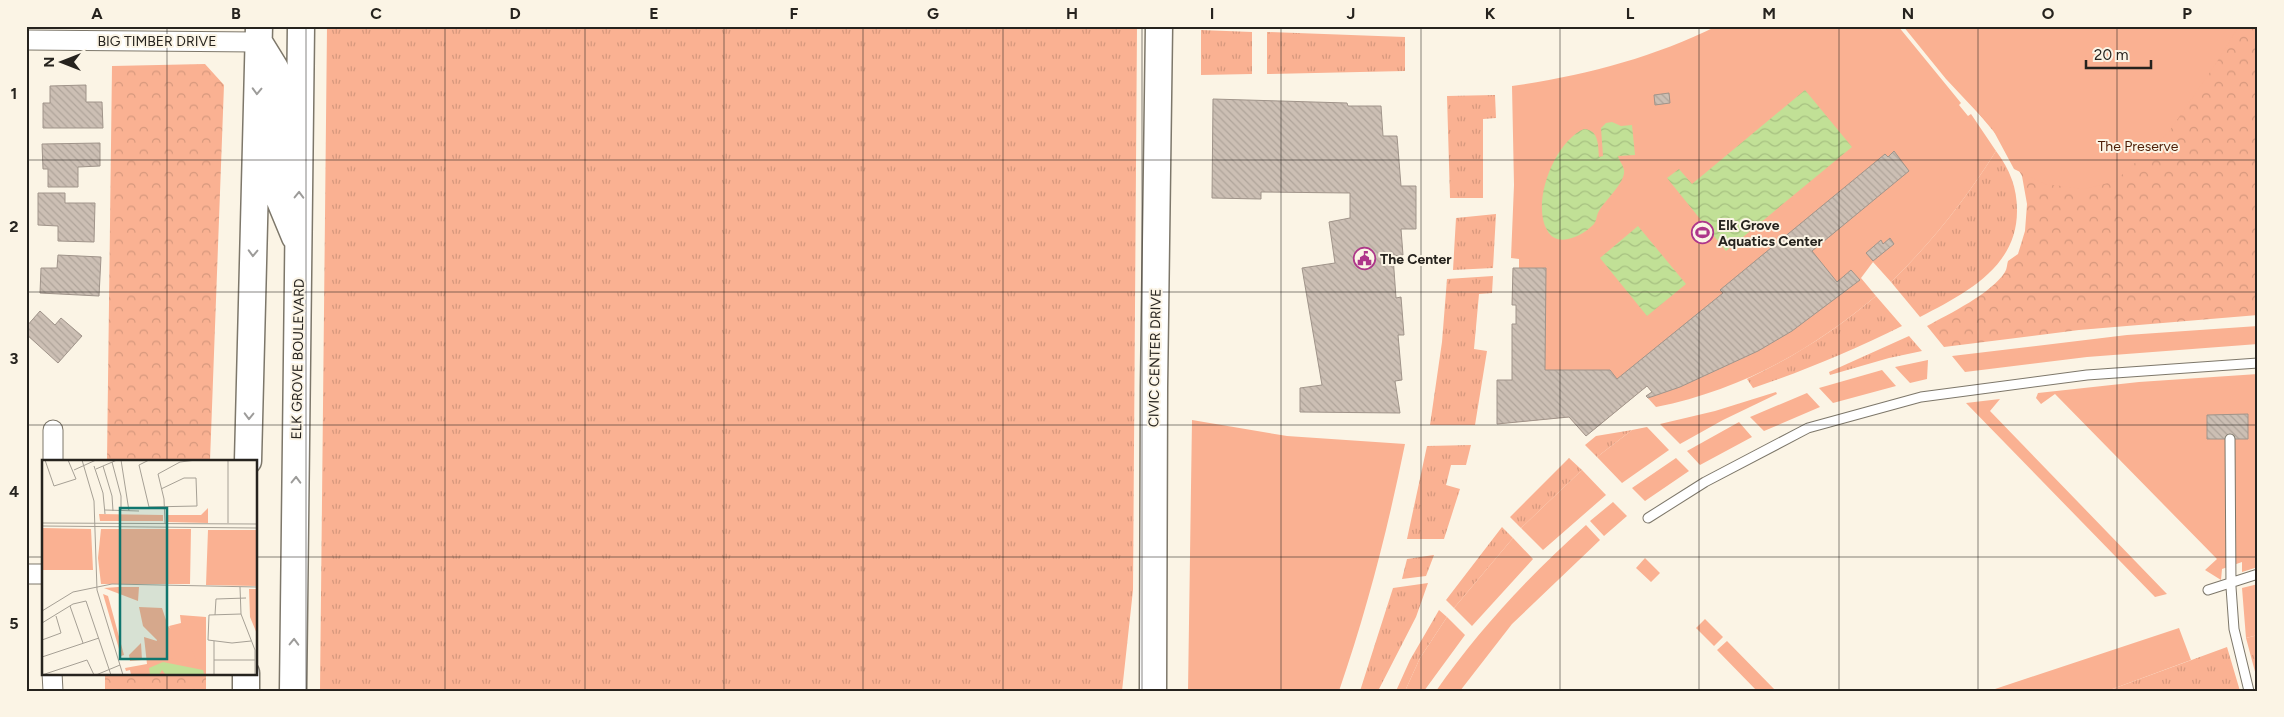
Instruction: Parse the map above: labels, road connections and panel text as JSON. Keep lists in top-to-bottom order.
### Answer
{
  "streets": {
    "main road": ["CIVIC CENTER DRIVE", "ELK GROVE BOULEVARD"],
    "street": ["BIG TIMBER DRIVE"]
  },
  "parks": ["The Preserve"],
  "places": {
    "sports": ["Elk Grove Aquatics Center"],
    "public building": ["The Center"]
  },
  "scale_bar": "20 m",
  "north": "left",
  "grid": {
    "columns": [
      "A",
      "B",
      "C",
      "D",
      "E",
      "F",
      "G",
      "H",
      "I",
      "J",
      "K",
      "L",
      "M",
      "N",
      "O",
      "P"
    ],
    "rows": [
      "1",
      "2",
      "3",
      "4",
      "5"
    ]
  }
}
